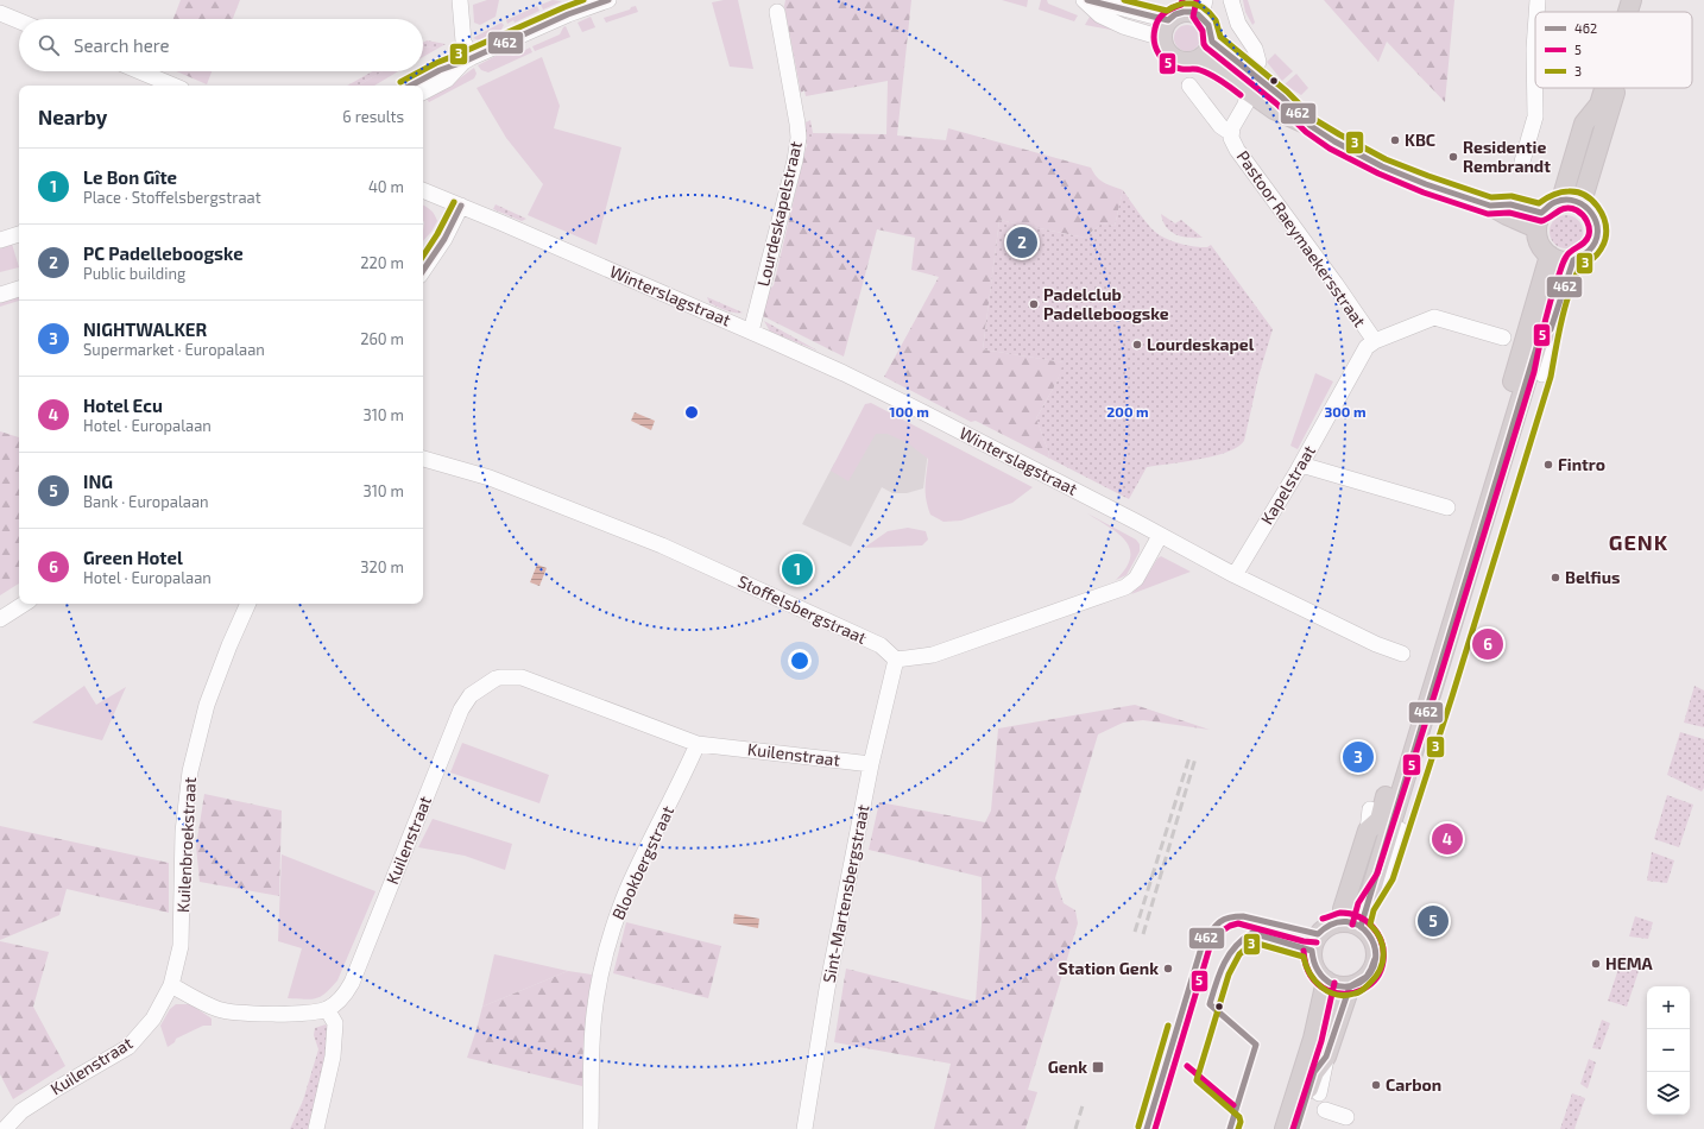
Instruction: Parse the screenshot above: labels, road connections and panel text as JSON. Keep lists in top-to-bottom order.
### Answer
{
  "streets": {
    "street": [
      "Lourdeskapelstraat",
      "Pastoor Raeymaekersstraat",
      "Winterslagstraat",
      "Kapelstraat",
      "Stoffelsbergstraat",
      "Kuilenstraat",
      "Kuilenbroekstraat",
      "Blookbergstraat",
      "Sint-Martensbergstraat"
    ]
  },
  "crossings": [
    ["Lourdeskapelstraat", "Winterslagstraat"],
    ["Pastoor Raeymaekersstraat", "Kapelstraat"],
    ["Winterslagstraat", "Kapelstraat"],
    ["Stoffelsbergstraat", "Sint-Martensbergstraat"],
    ["Kuilenstraat", "Kuilenbroekstraat"],
    ["Kuilenstraat", "Blookbergstraat"],
    ["Kuilenstraat", "Sint-Martensbergstraat"]
  ],
  "districts": ["GENK"],
  "places": {
    "other": [
      "KBC",
      "Residentie Rembrandt",
      "Padelclub Padelleboogske",
      "Lourdeskapel",
      "Fintro",
      "Belfius",
      "HEMA",
      "Station Genk",
      "Carbon"
    ],
    "transit": ["Genk"]
  },
  "lines": ["transit line 462", "transit line 5", "transit line 3"],
  "legend": ["462", "5", "3"],
  "page": {
    "search": "Search here",
    "heading": ["Nearby", "6 results"],
    "list": [
      {
        "mark": "1",
        "name": "Le Bon Gîte",
        "note": "Place · Stoffelsbergstraat",
        "value": "40 m"
      },
      {
        "mark": "2",
        "name": "PC Padelleboogske",
        "note": "Public building",
        "value": "220 m"
      },
      {
        "mark": "3",
        "name": "NIGHTWALKER",
        "note": "Supermarket · Europalaan",
        "value": "260 m"
      },
      {
        "mark": "4",
        "name": "Hotel Ecu",
        "note": "Hotel · Europalaan",
        "value": "310 m"
      },
      {
        "mark": "5",
        "name": "ING",
        "note": "Bank · Europalaan",
        "value": "310 m"
      },
      {
        "mark": "6",
        "name": "Green Hotel",
        "note": "Hotel · Europalaan",
        "value": "320 m"
      }
    ],
    "pins": [
      "2",
      "1",
      "6",
      "3",
      "4",
      "5"
    ],
    "map_buttons": ["+", "−"]
  },
  "rings": ["100 m", "200 m", "300 m"]
}
